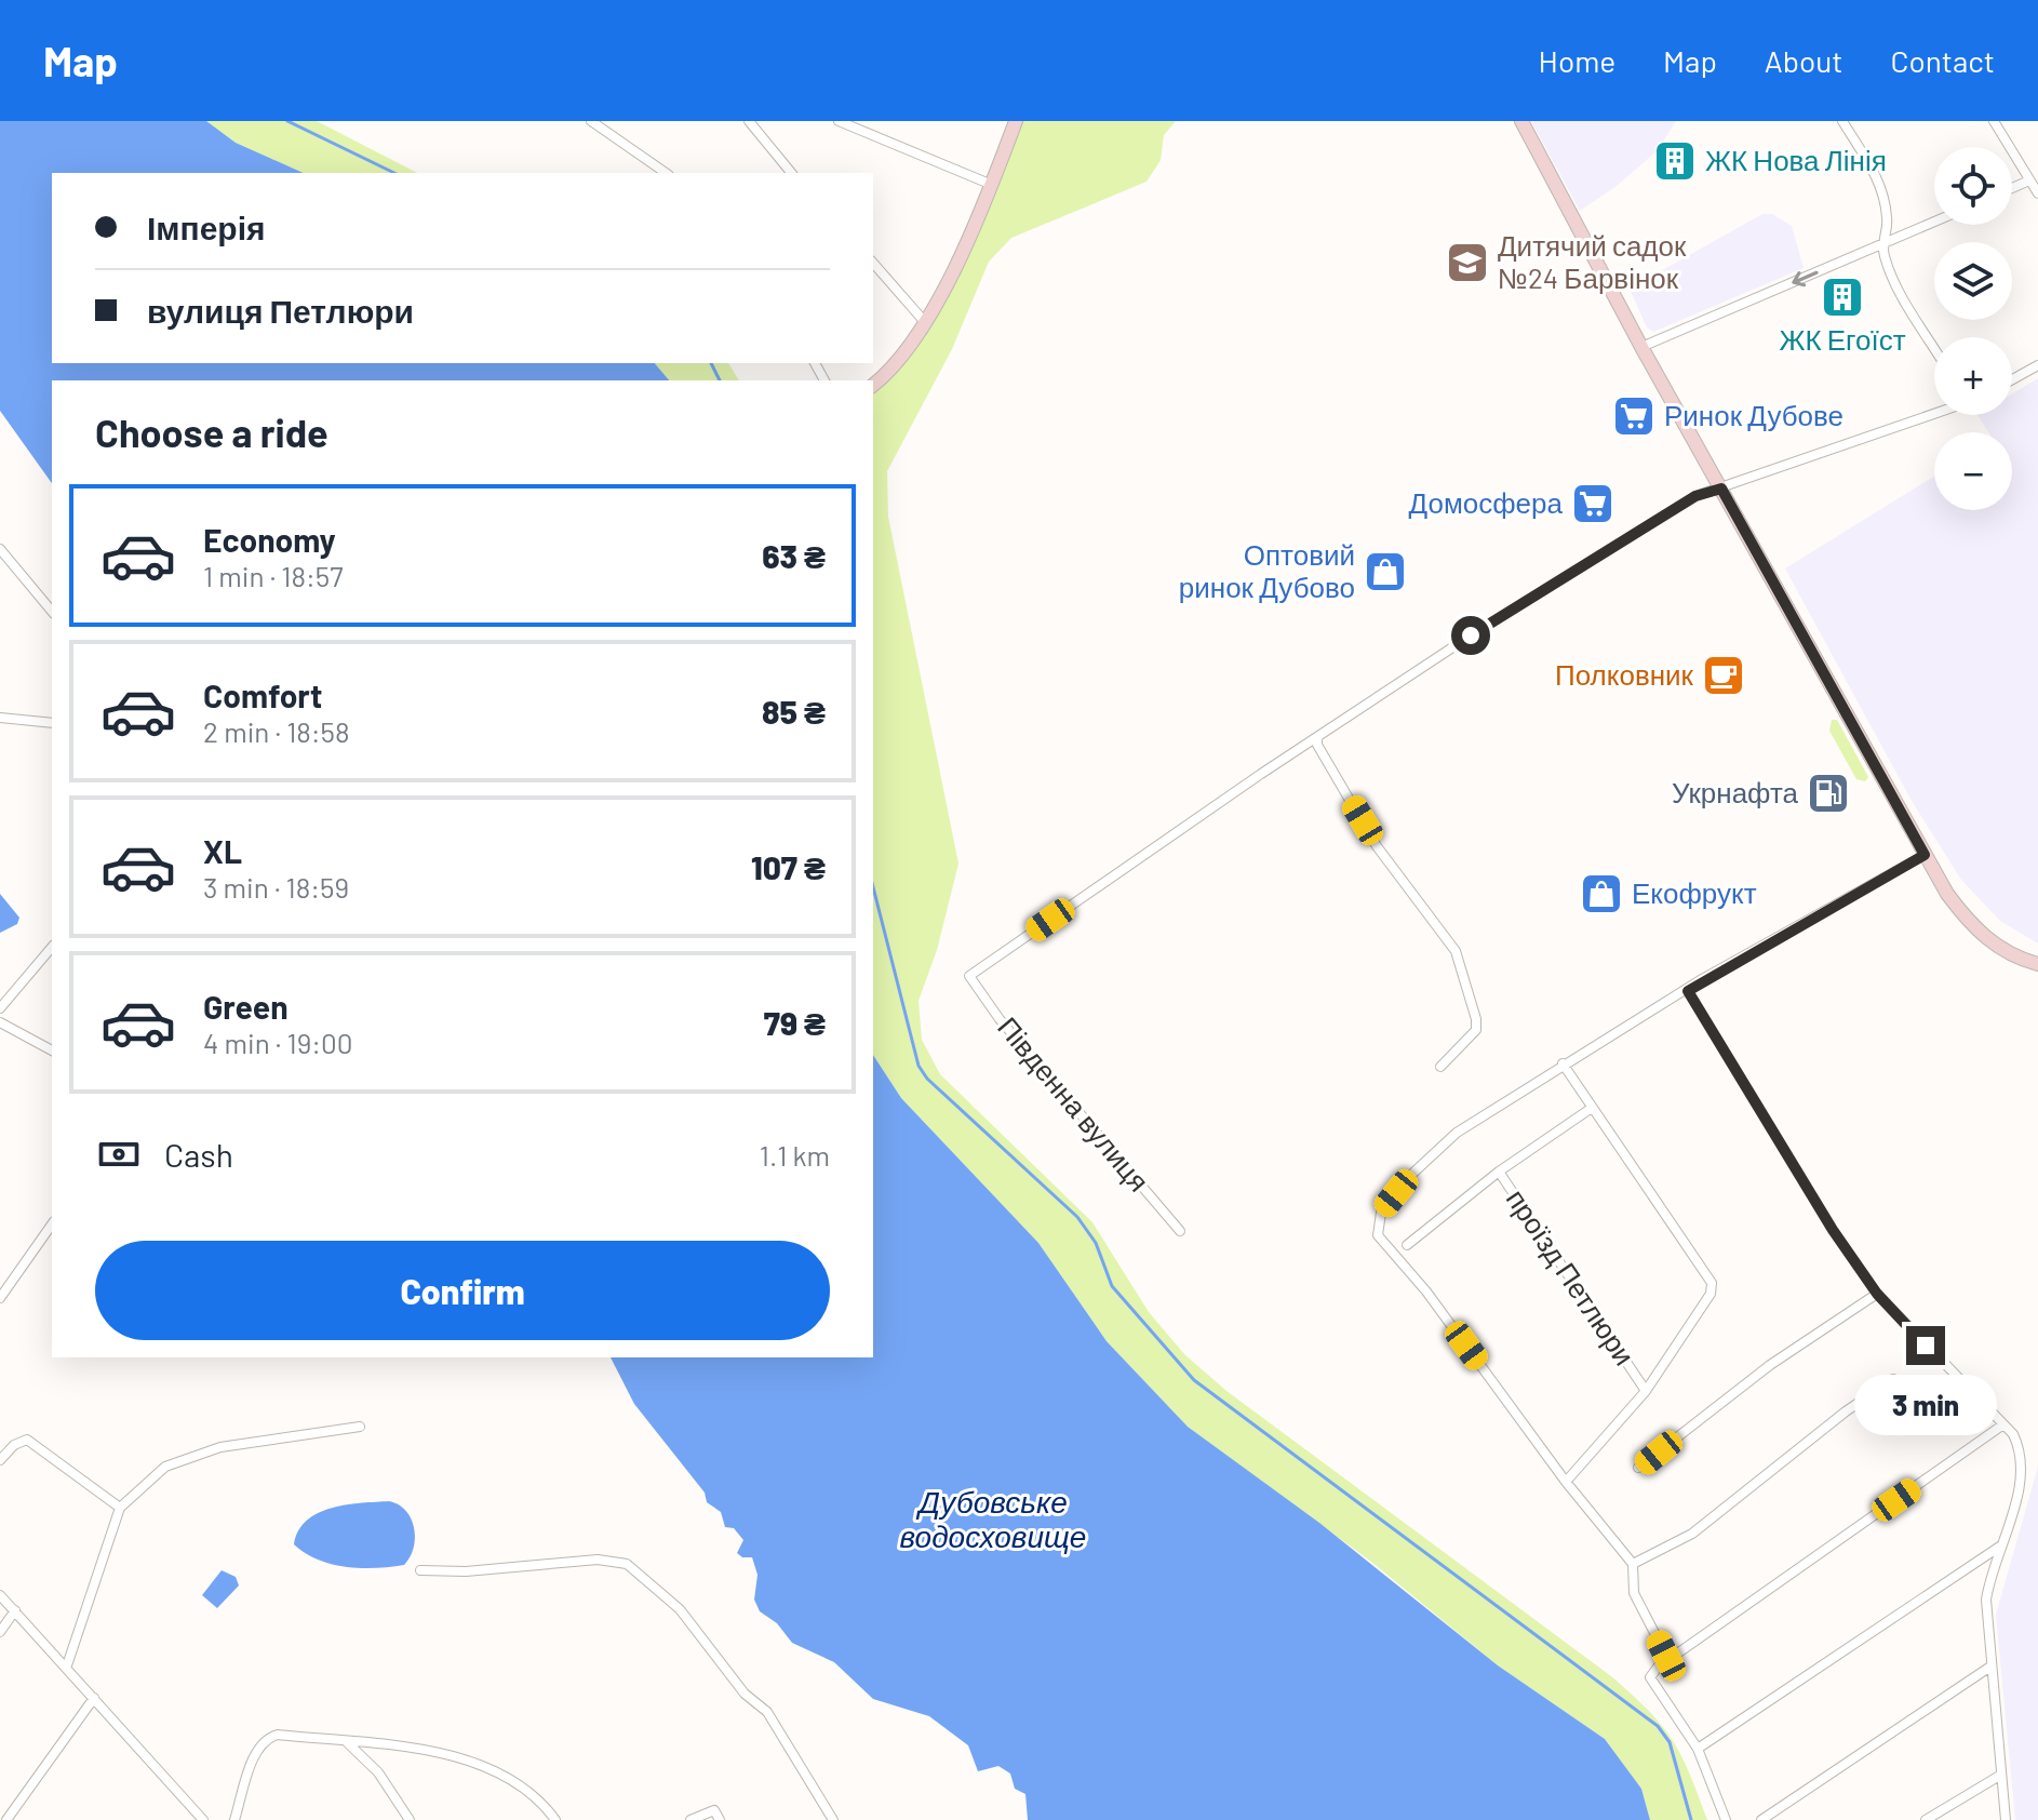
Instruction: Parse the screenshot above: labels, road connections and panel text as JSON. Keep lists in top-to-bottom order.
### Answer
{
  "streets": {
    "street": ["Південна вулиця", "проїзд Петлюри"]
  },
  "water": ["Дубовське водосховище"],
  "places": {
    "building": ["ЖК Нова Лінія", "ЖК Егоїст"],
    "school or university": ["Дитячий садок №24 Барвінок"],
    "supermarket": ["Ринок Дубове", "Домосфера"],
    "shop": ["Оптовий ринок Дубово", "Екофрукт"],
    "cafe": ["Полковник"],
    "fuel station": ["Укрнафта"]
  },
  "page": {
    "header": "Map",
    "nav": [
      "Home",
      "Map",
      "About",
      "Contact"
    ],
    "map_buttons": ["+", "−"],
    "banner": ["Імперія", "вулиця Петлюри"],
    "heading": "Choose a ride",
    "list": [
      {
        "name": "Economy",
        "note": "1 min · 18:57",
        "value": "63 ₴"
      },
      {
        "name": "Comfort",
        "note": "2 min · 18:58",
        "value": "85 ₴"
      },
      {
        "name": "XL",
        "note": "3 min · 18:59",
        "value": "107 ₴"
      },
      {
        "name": "Green",
        "note": "4 min · 19:00",
        "value": "79 ₴"
      }
    ],
    "pay": ["Cash", "1.1 km"],
    "buttons": "Confirm",
    "bubble": "3 min"
  }
}
